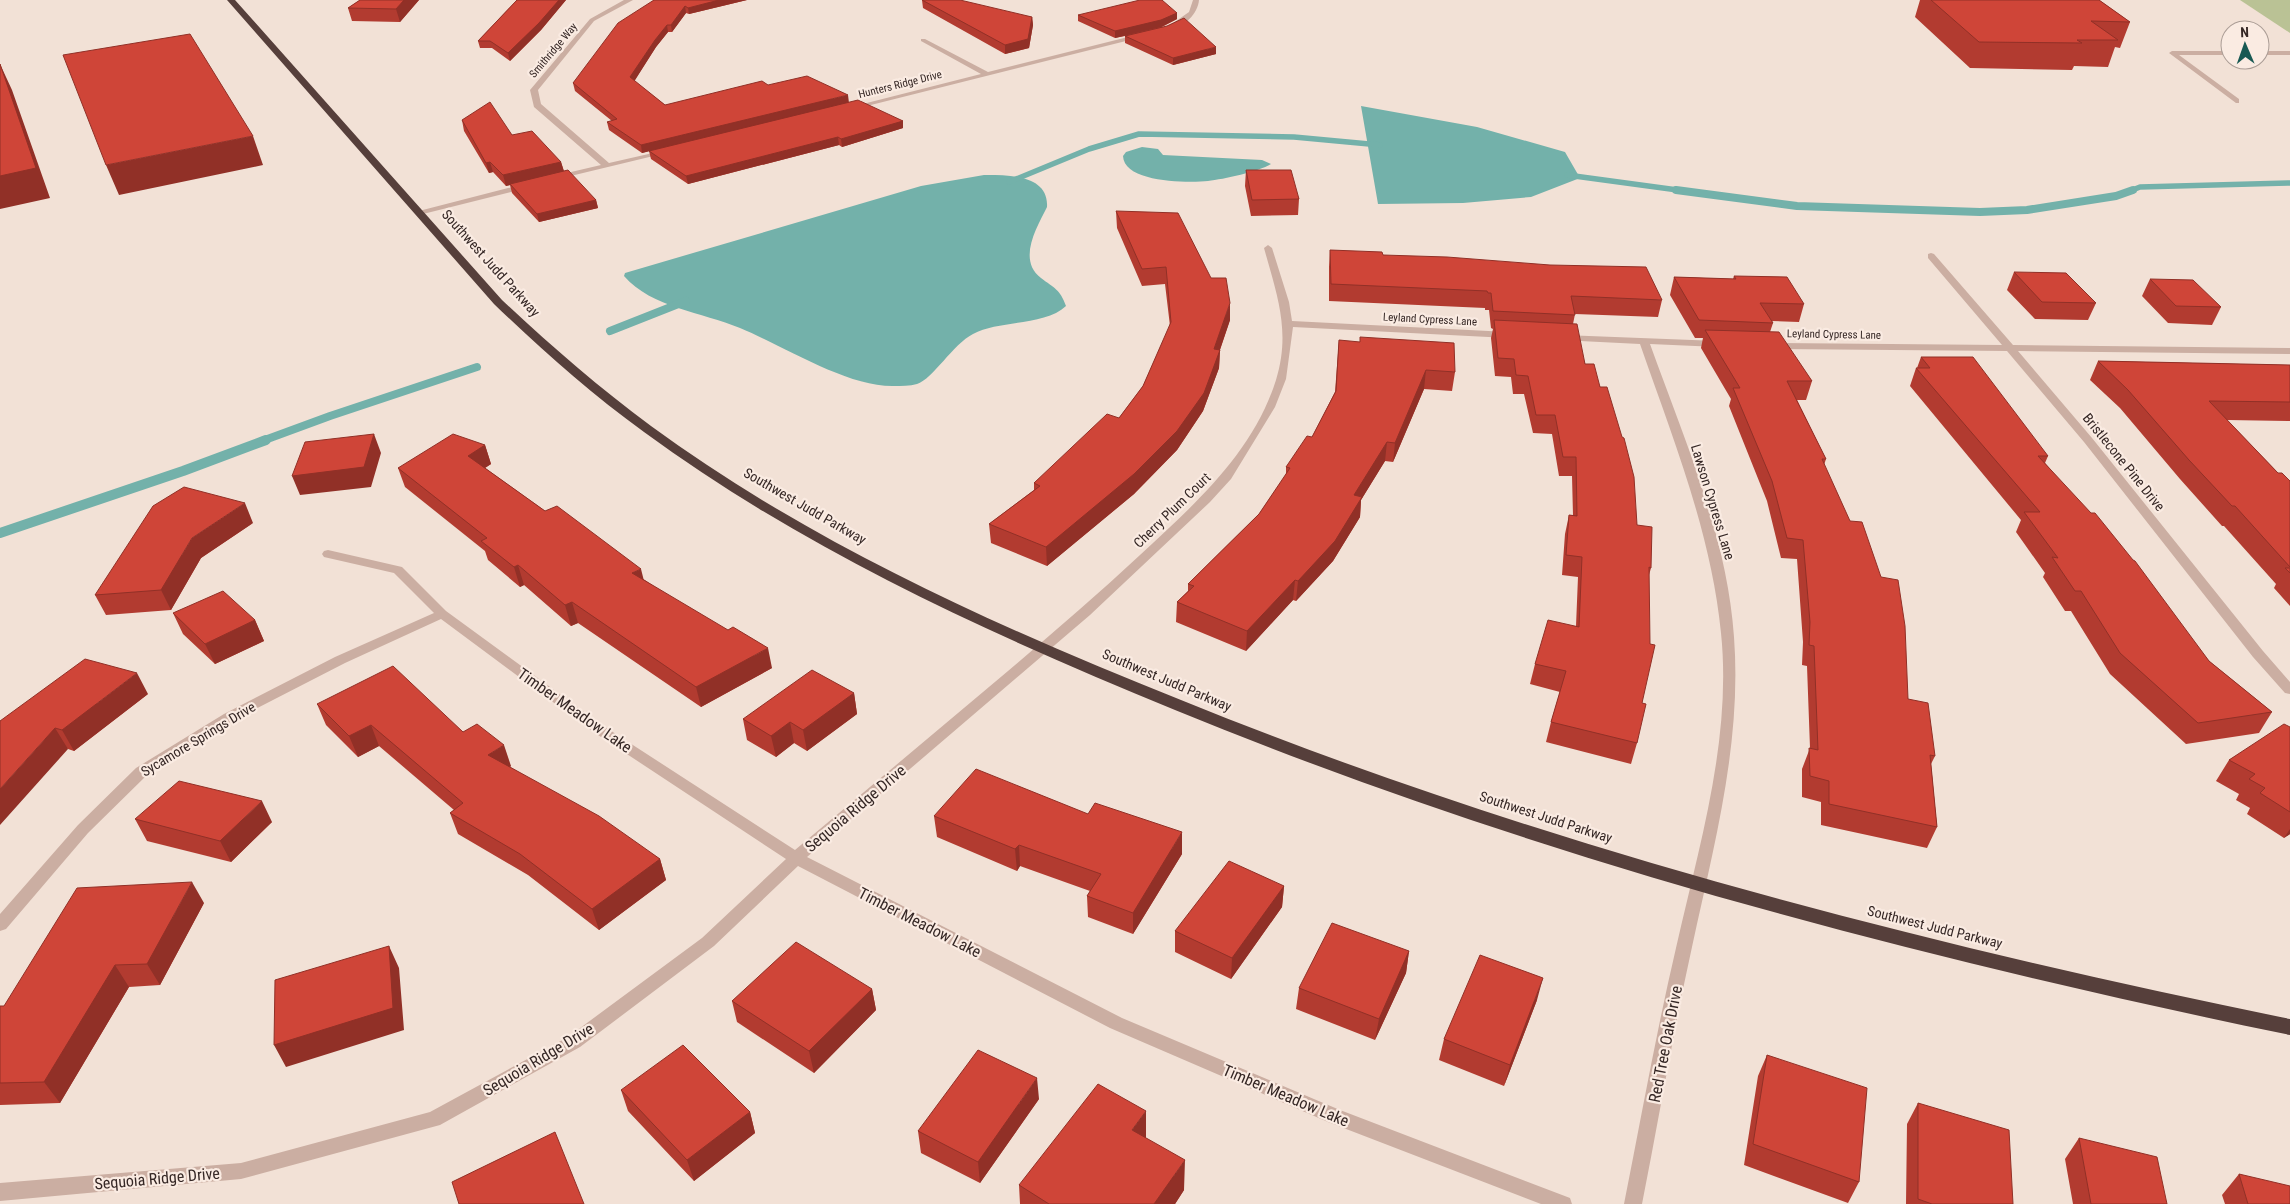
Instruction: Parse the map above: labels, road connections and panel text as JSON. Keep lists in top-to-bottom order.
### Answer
{
  "streets": {
    "highway": ["Southwest Judd Parkway"],
    "street": [
      "Smithridge Way",
      "Hunters Ridge Drive",
      "Leyland Cypress Lane",
      "Bristlecone Pine Drive",
      "Lawson Cypress Lane",
      "Cherry Plum Court",
      "Timber Meadow Lake",
      "Sycamore Springs Drive",
      "Sequoia Ridge Drive",
      "Red Tree Oak Drive"
    ]
  },
  "crossings": [
    ["Southwest Judd Parkway", "Lawson Cypress Lane"],
    ["Southwest Judd Parkway", "Cherry Plum Court"],
    ["Southwest Judd Parkway", "Sequoia Ridge Drive"],
    ["Southwest Judd Parkway", "Red Tree Oak Drive"],
    ["Leyland Cypress Lane", "Bristlecone Pine Drive"],
    ["Leyland Cypress Lane", "Cherry Plum Court"],
    ["Lawson Cypress Lane", "Red Tree Oak Drive"],
    ["Cherry Plum Court", "Sequoia Ridge Drive"],
    ["Timber Meadow Lake", "Sycamore Springs Drive"],
    ["Timber Meadow Lake", "Sequoia Ridge Drive"]
  ],
  "north": "top"
}
